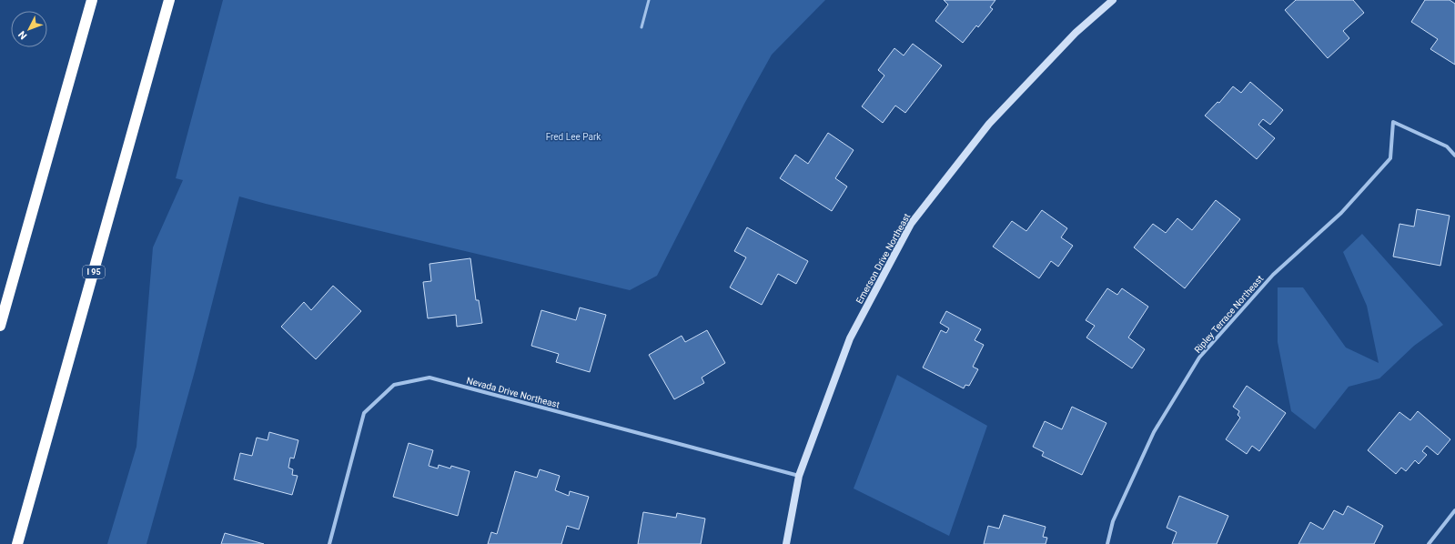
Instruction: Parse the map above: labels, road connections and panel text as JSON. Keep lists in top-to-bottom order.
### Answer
{
  "streets": {
    "highway": ["I 95"],
    "street": ["Emerson Drive Northeast", "Ripley Terrace Northeast", "Nevada Drive Northeast"]
  },
  "crossings": [
    ["Emerson Drive Northeast", "Nevada Drive Northeast"]
  ],
  "parks": ["Fred Lee Park"],
  "north": "bottom left"
}
